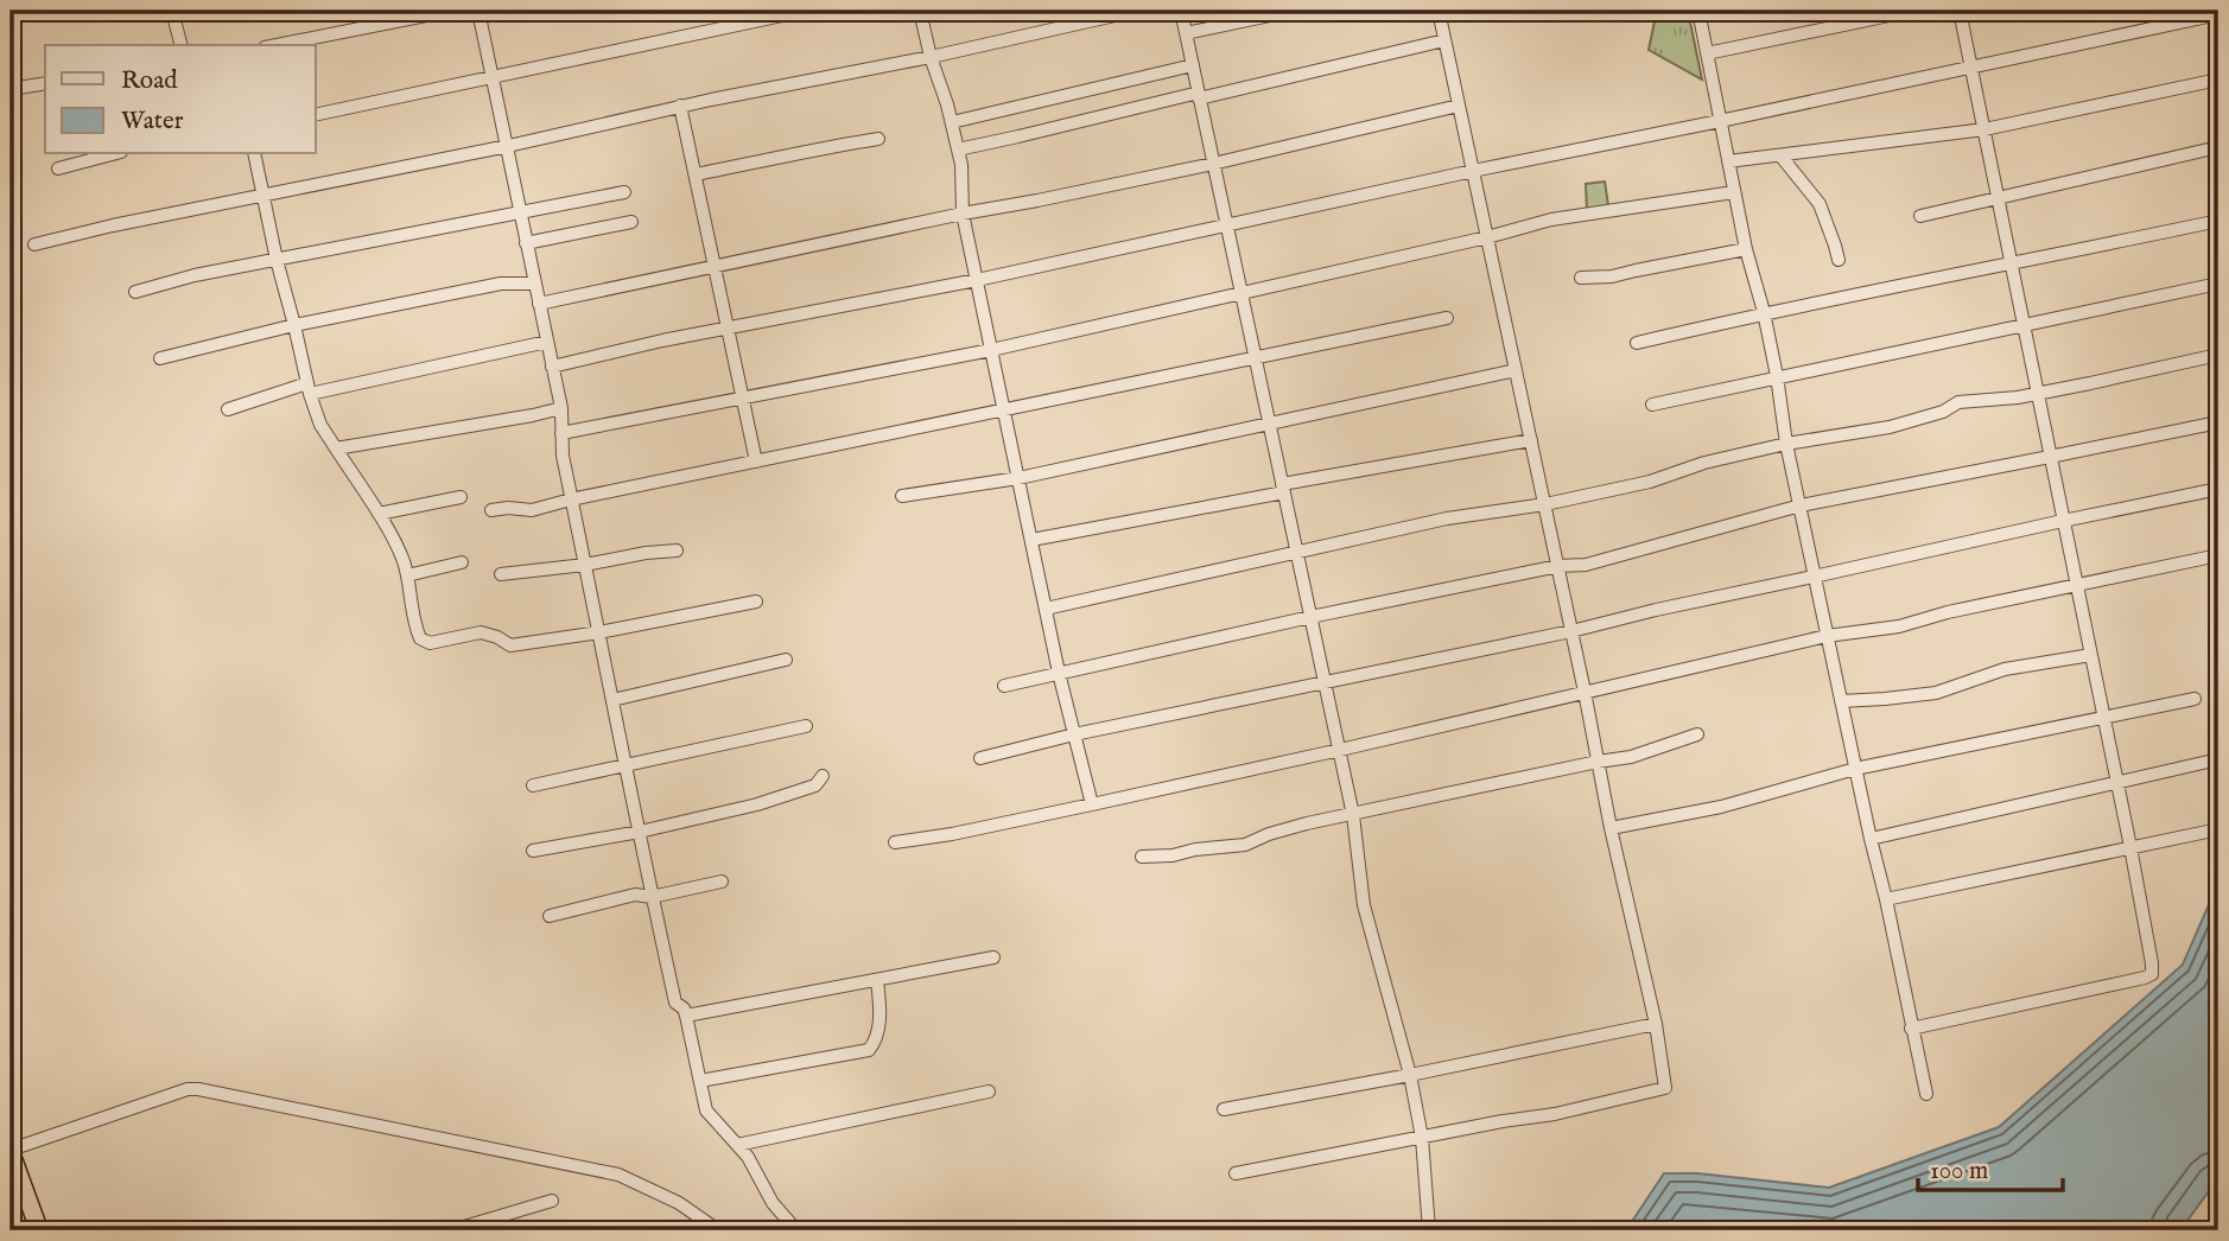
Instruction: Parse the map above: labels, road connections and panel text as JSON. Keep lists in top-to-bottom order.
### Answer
{
  "legend": ["Road", "Water"],
  "scale_bar": "100 m"
}
